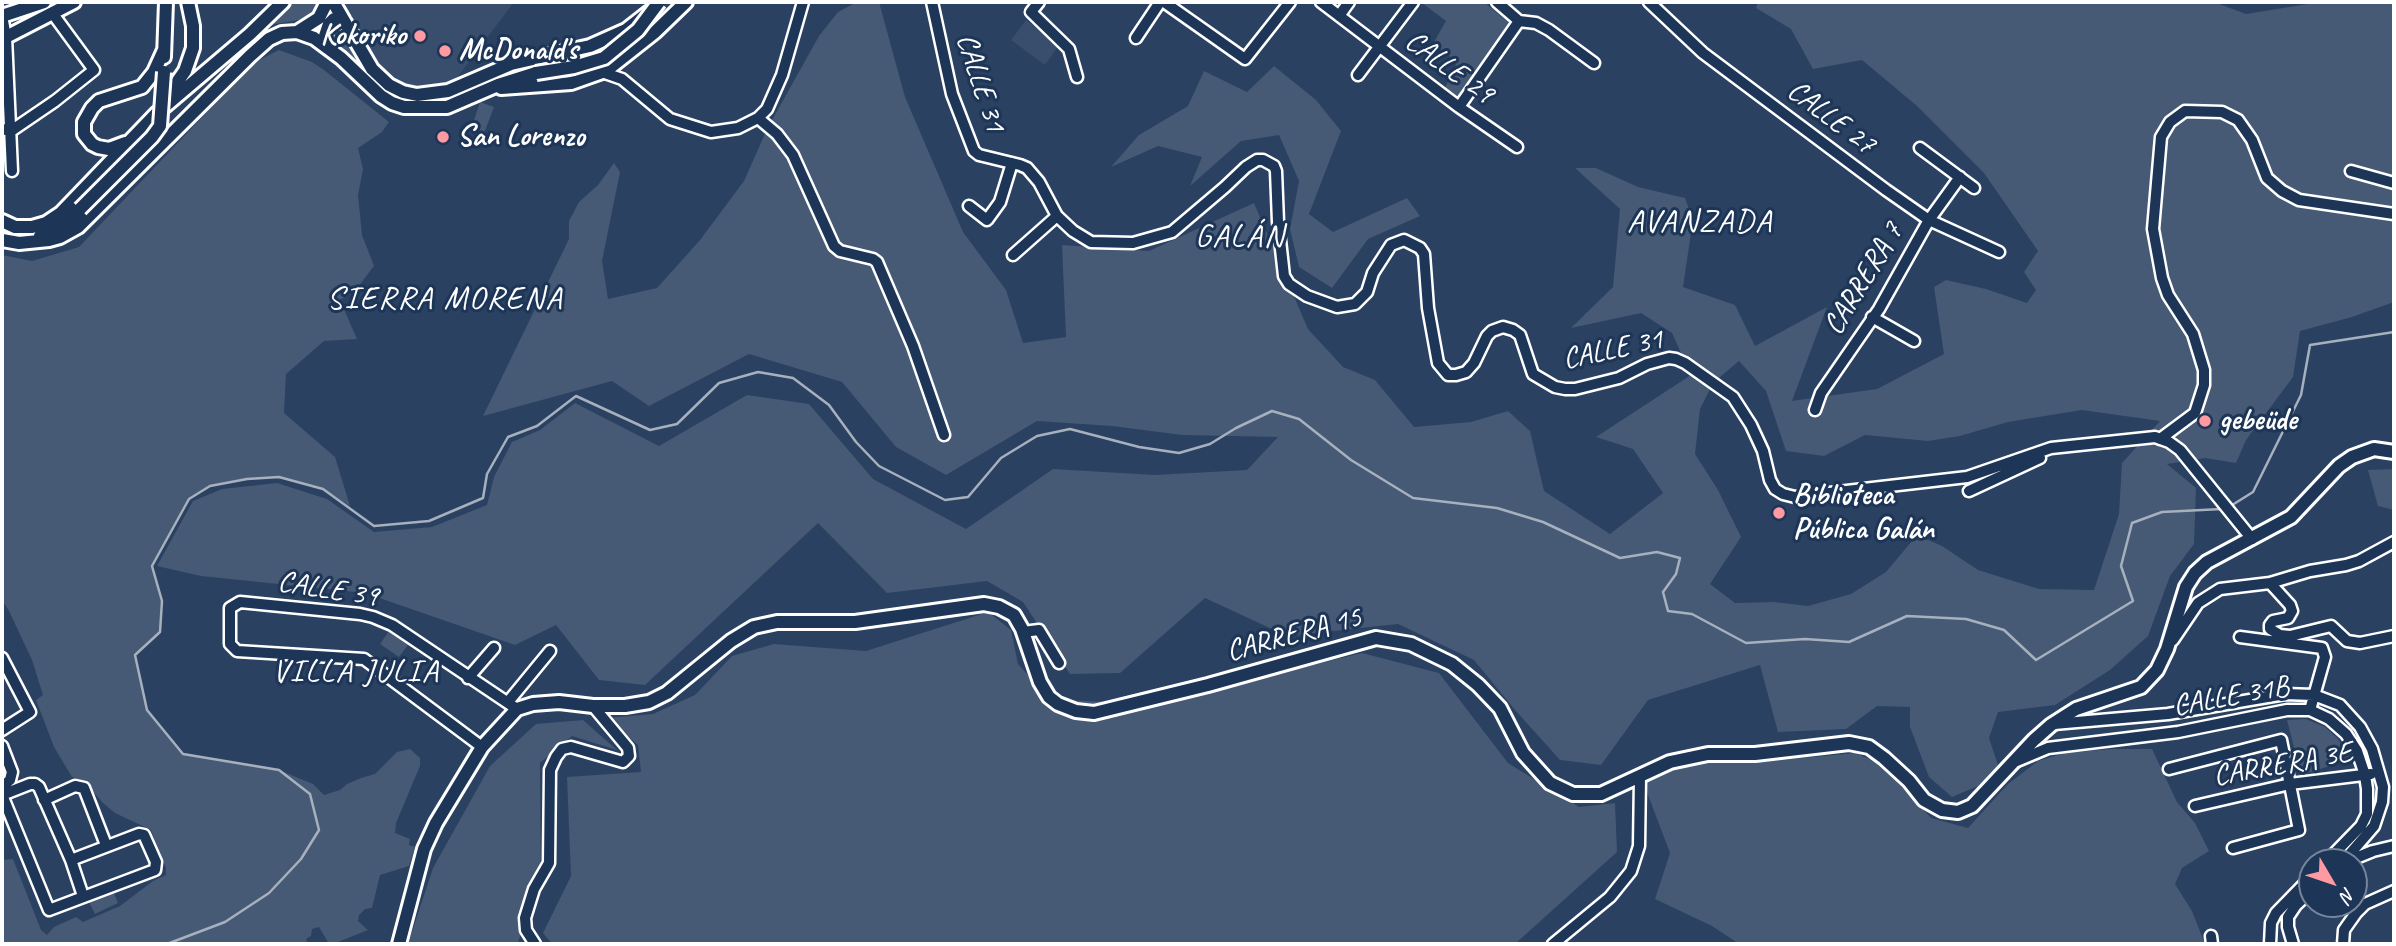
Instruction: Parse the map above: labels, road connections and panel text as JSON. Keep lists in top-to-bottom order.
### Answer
{
  "streets": {
    "main road": ["CARRERA 15"],
    "street": [
      "CALLE 29",
      "CALLE 31",
      "CALLE 27",
      "CARRERA 7",
      "CALLE 39",
      "CALLE 31B",
      "CARRERA 3E"
    ]
  },
  "crossings": [
    ["CALLE 31", "CARRERA 15"],
    ["CALLE 27", "CARRERA 7"],
    ["CALLE 39", "CARRERA 15"],
    ["CARRERA 15", "CALLE 31B"],
    ["CALLE 31B", "CARRERA 3E"]
  ],
  "districts": [
    "AVANZADA",
    "GALÁN",
    "SIERRA MORENA",
    "VILLA JULIA"
  ],
  "places": [
    "Kokoriko",
    "McDonald's",
    "San Lorenzo",
    "gebeüde",
    "Biblioteca Pública Galán"
  ],
  "north": "bottom right"
}
